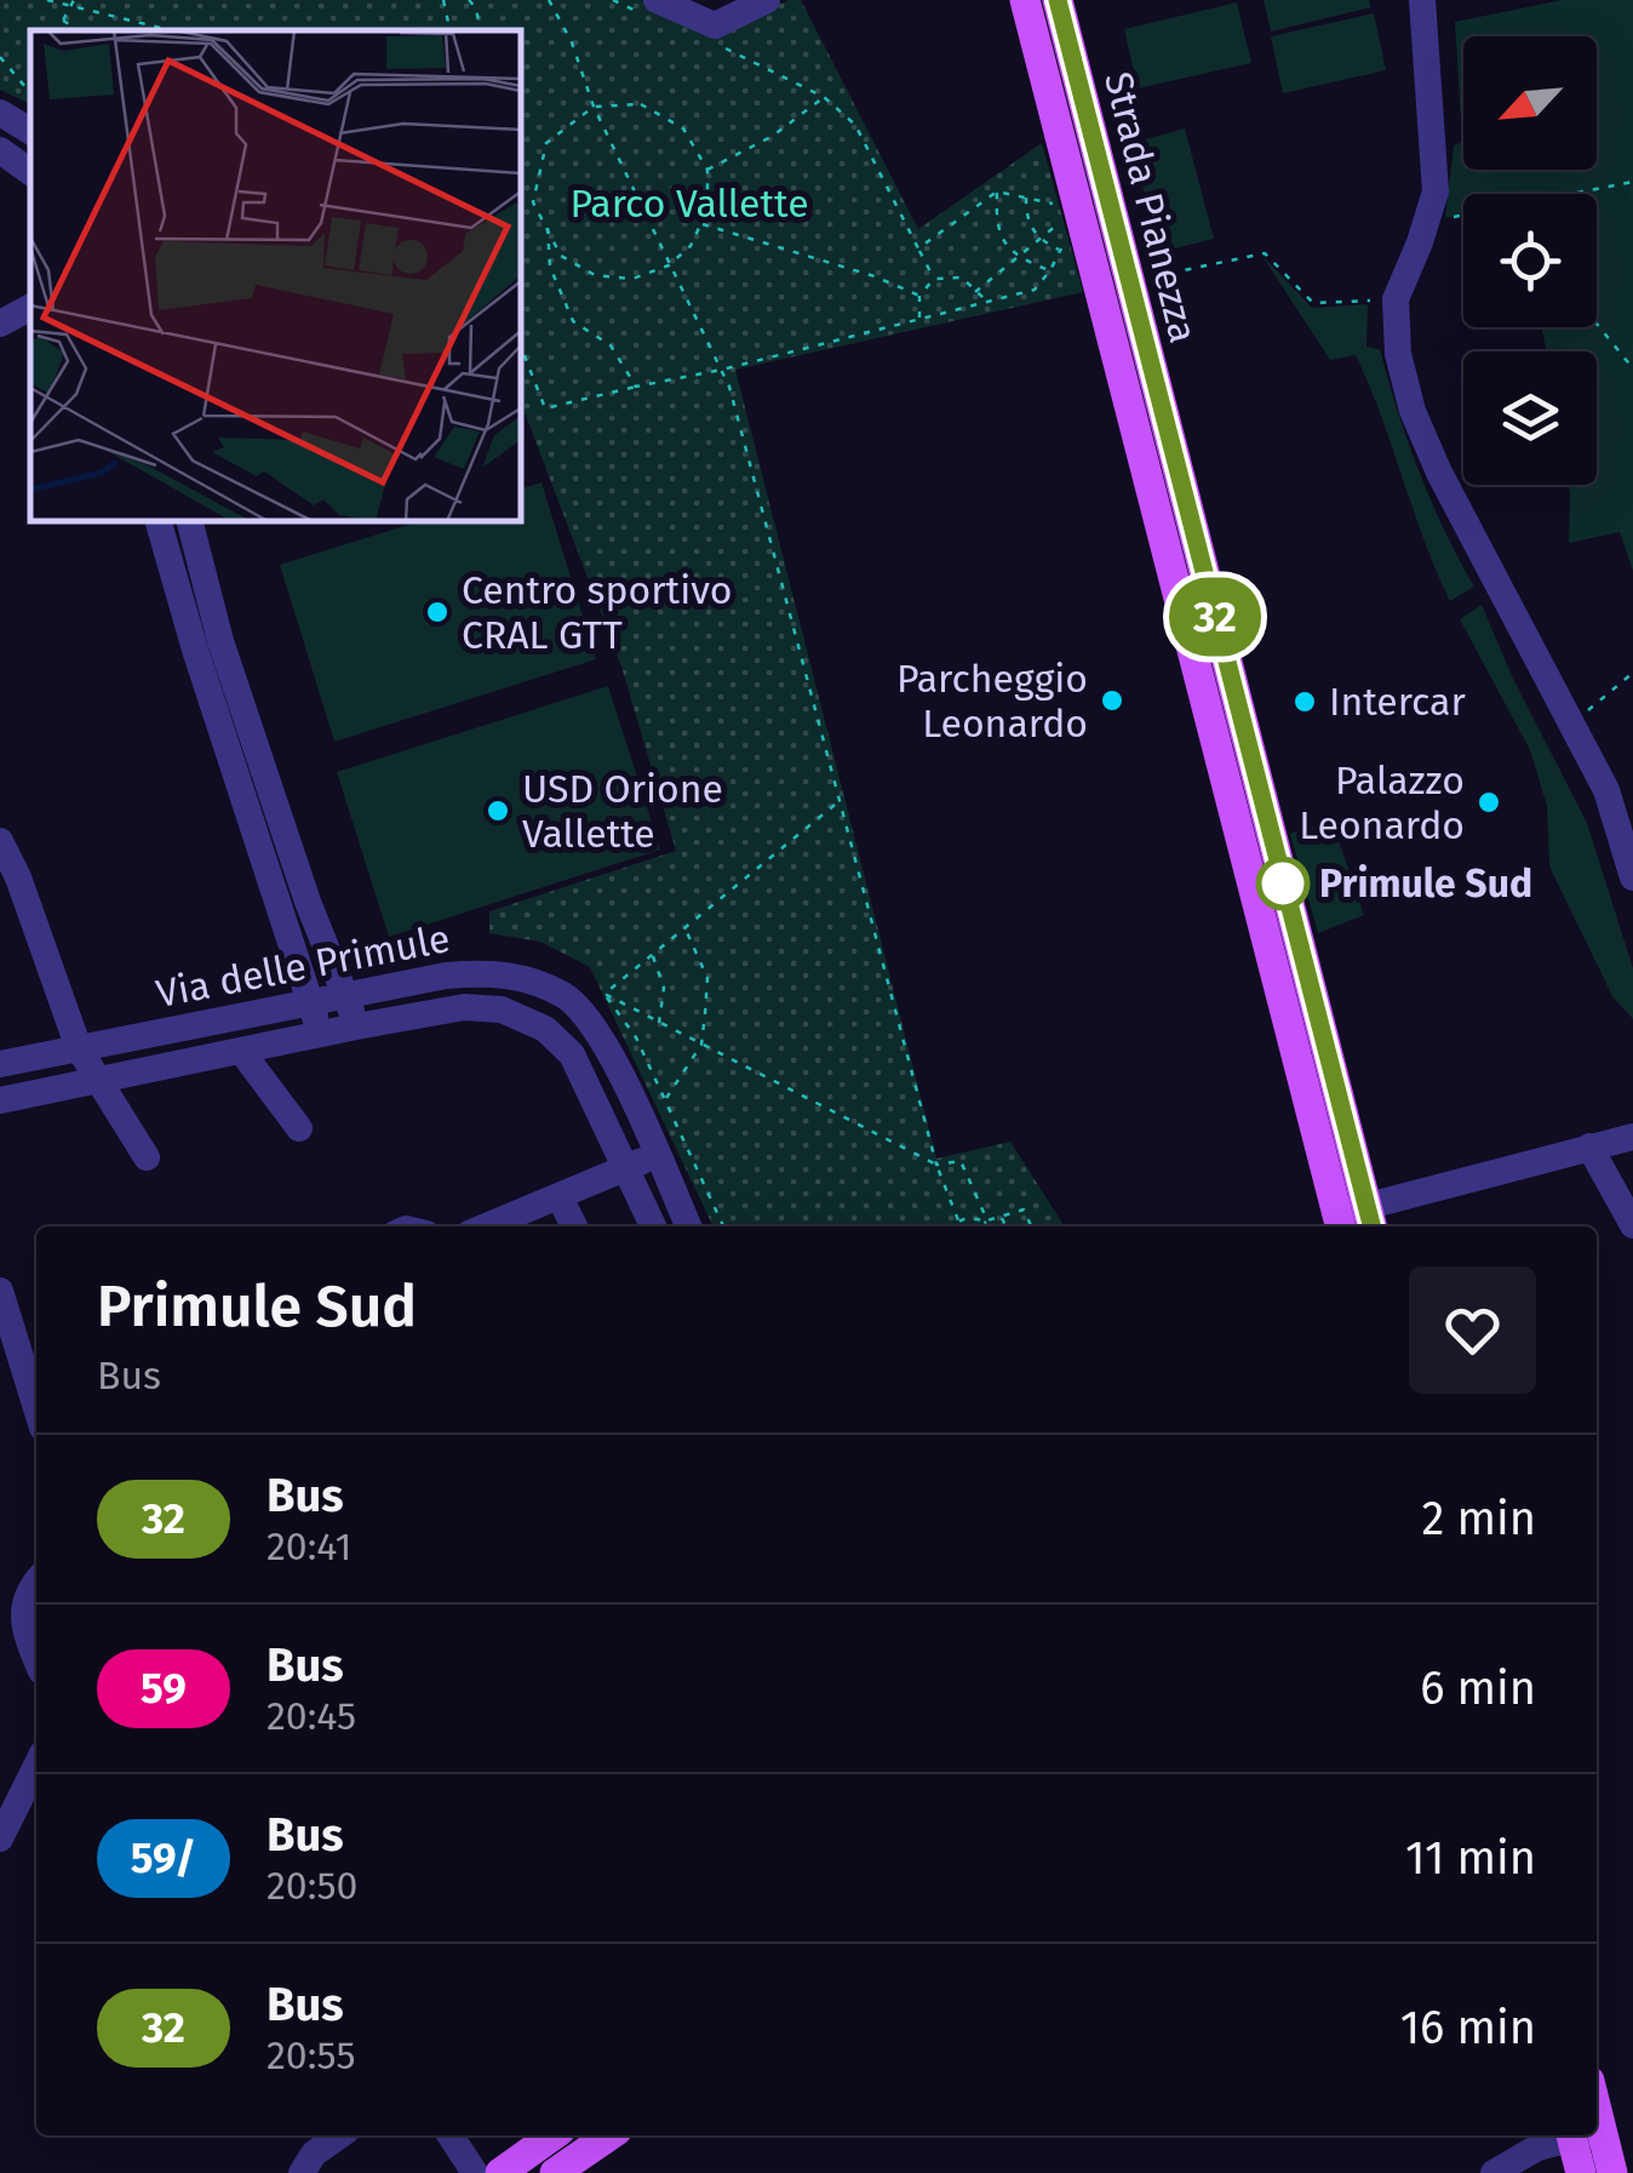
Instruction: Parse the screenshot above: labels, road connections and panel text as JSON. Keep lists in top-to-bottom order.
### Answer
{
  "streets": {
    "main road": ["Strada Pianezza"],
    "street": ["Via delle Primule"]
  },
  "parks": ["Parco Vallette"],
  "places": [
    "Centro sportivo CRAL GTT",
    "Parcheggio Leonardo",
    "Intercar",
    "Palazzo Leonardo",
    "USD Orione Vallette",
    "Primule Sud"
  ],
  "lines": ["bus line 32"],
  "north": "bottom left",
  "page": {
    "on_map": "32",
    "heading": ["Primule Sud", "Bus"],
    "list": [
      {
        "mark": "32",
        "name": "Bus",
        "note": "20:41",
        "value": "2 min"
      },
      {
        "mark": "59",
        "name": "Bus",
        "note": "20:45",
        "value": "6 min"
      },
      {
        "mark": "59/",
        "name": "Bus",
        "note": "20:50",
        "value": "11 min"
      },
      {
        "mark": "32",
        "name": "Bus",
        "note": "20:55",
        "value": "16 min"
      }
    ]
  }
}
